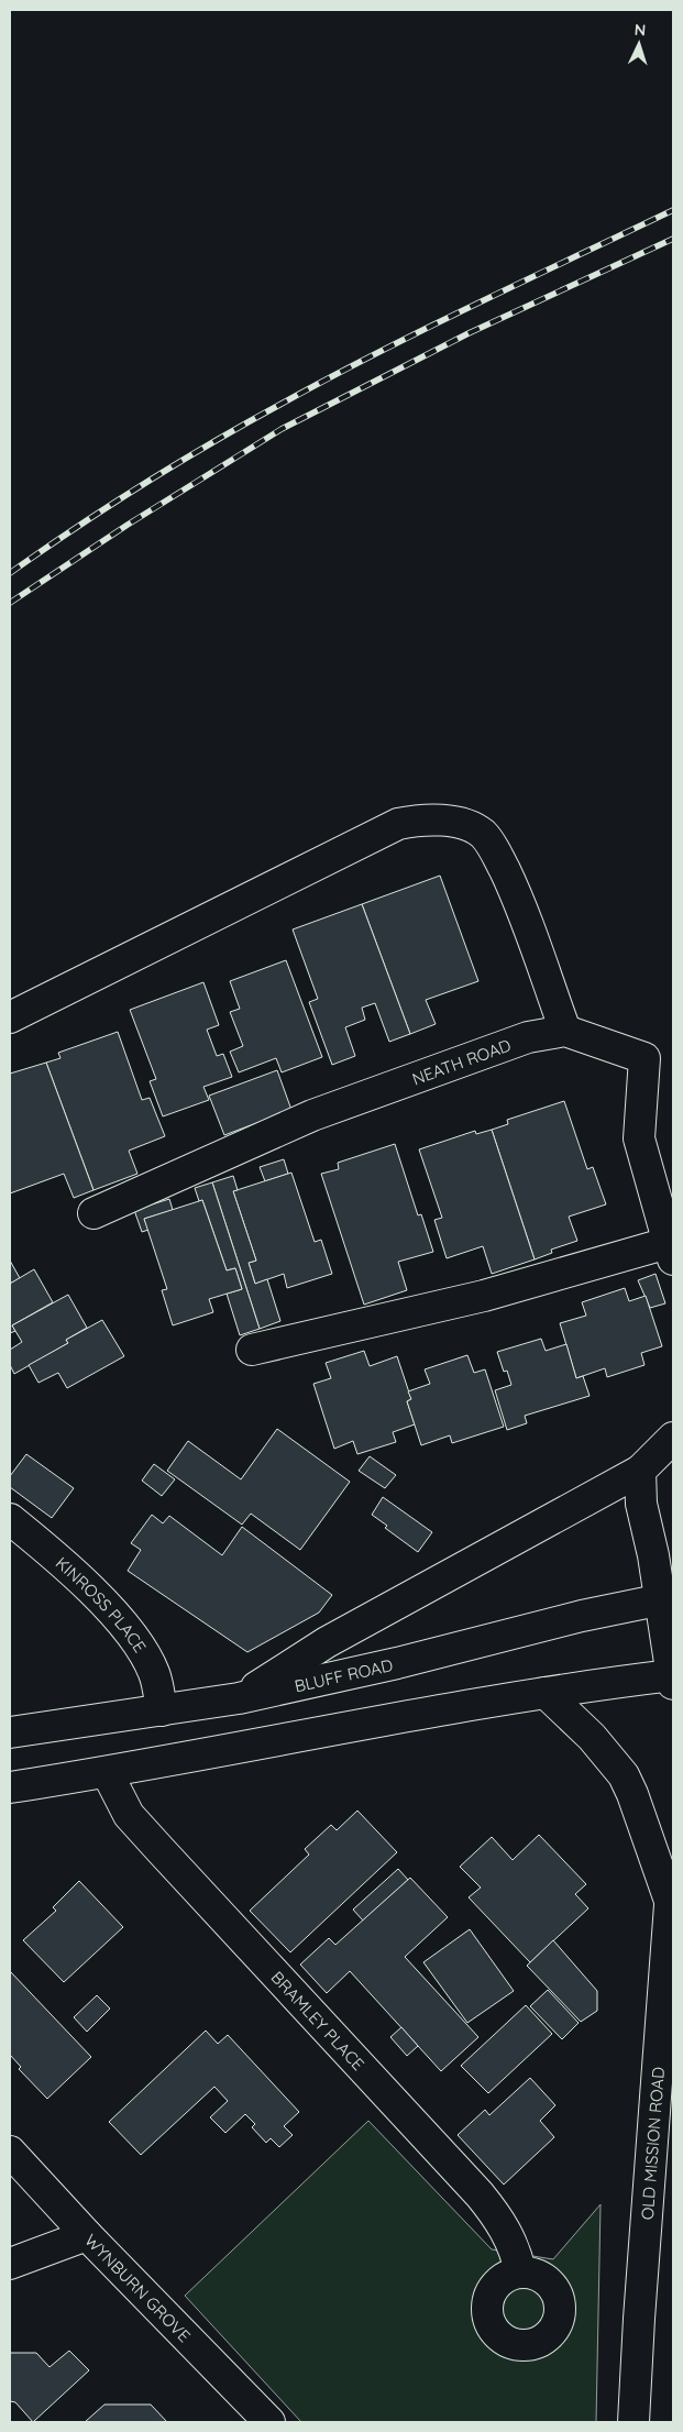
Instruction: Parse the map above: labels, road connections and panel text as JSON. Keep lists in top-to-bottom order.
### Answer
{
  "streets": {
    "street": [
      "NEATH ROAD",
      "KINROSS PLACE",
      "BLUFF ROAD",
      "BRAMLEY PLACE",
      "OLD MISSION ROAD",
      "WYNBURN GROVE"
    ]
  },
  "crossings": [
    ["KINROSS PLACE", "BLUFF ROAD"]
  ],
  "north": "top"
}
